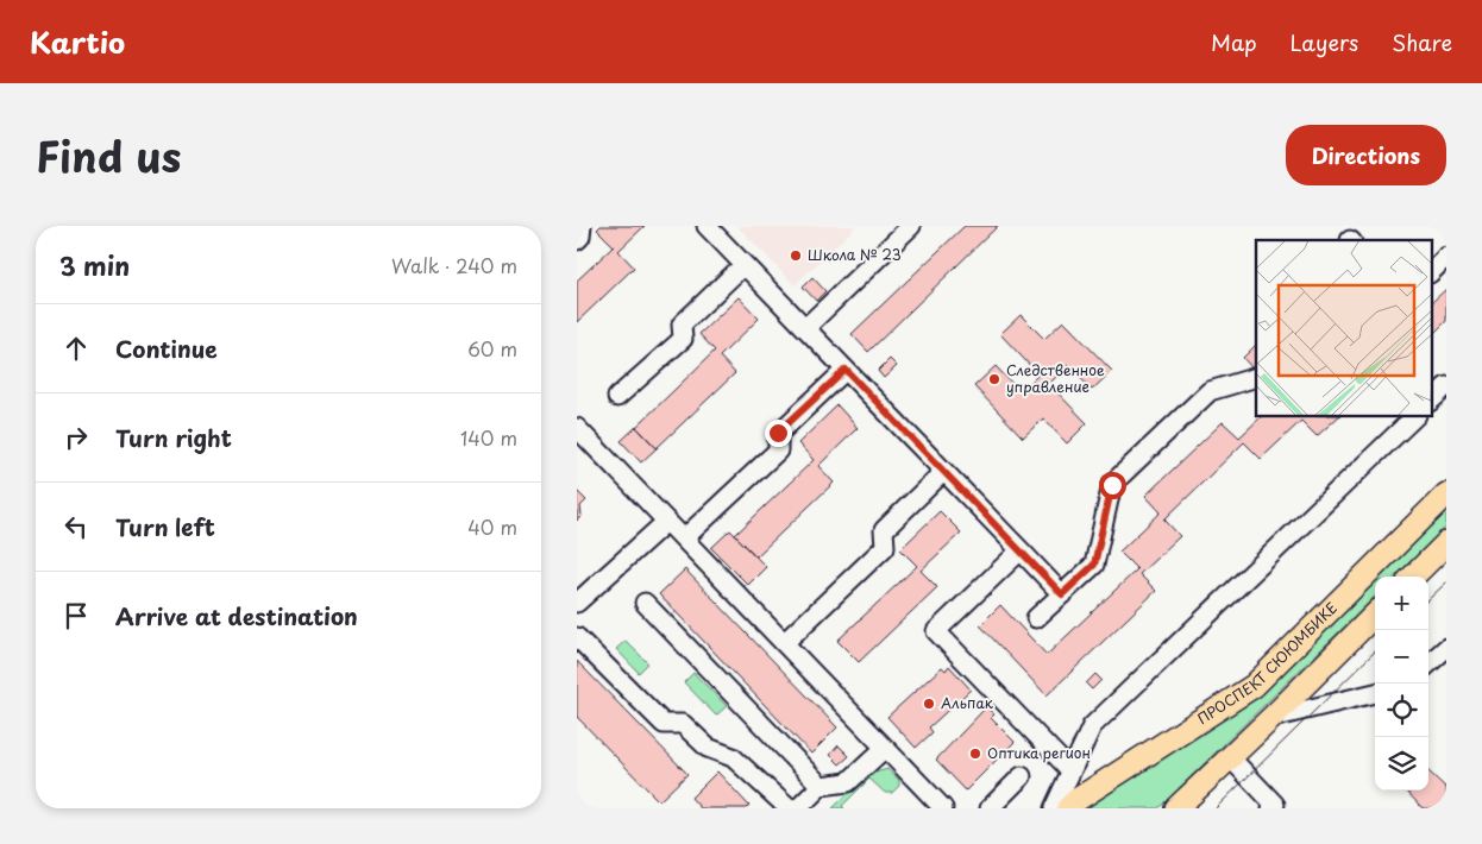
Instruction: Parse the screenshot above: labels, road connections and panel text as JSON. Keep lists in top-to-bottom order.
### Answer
{
  "streets": {
    "main road": ["ПРОСПЕКТ СЮЮМБИКЕ"]
  },
  "places": [
    "Школа № 23",
    "Следственное управление",
    "Альпак",
    "Оптика регион"
  ],
  "page": {
    "header": "Kartio",
    "nav": ["Map", "Layers", "Share"],
    "title": "Find us",
    "buttons": "Directions",
    "heading": ["3 min", "Walk · 240 m"],
    "list": [
      ["Continue", "60 m"],
      ["Turn right", "140 m"],
      ["Turn left", "40 m"],
      "Arrive at destination"
    ],
    "map_buttons": ["+", "−"]
  }
}
